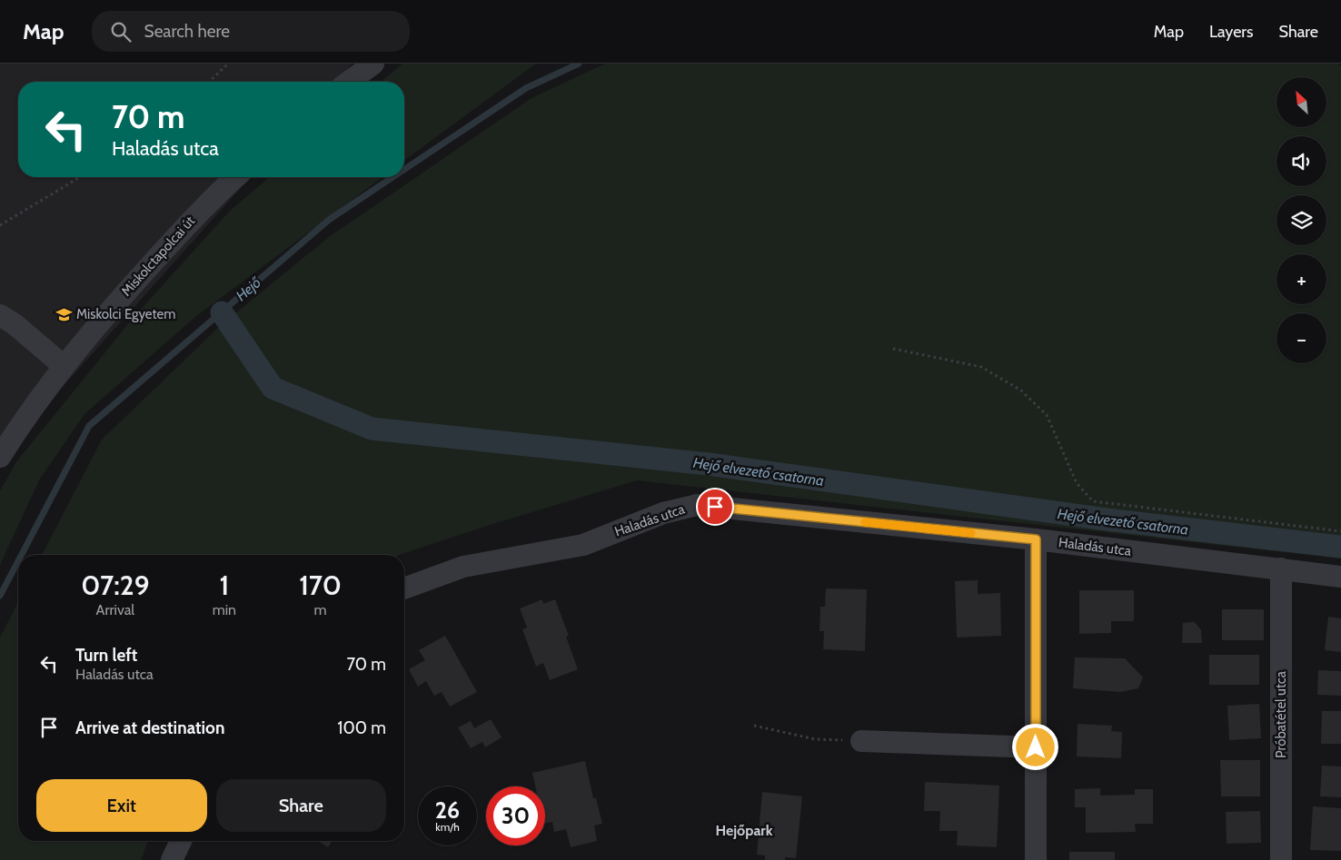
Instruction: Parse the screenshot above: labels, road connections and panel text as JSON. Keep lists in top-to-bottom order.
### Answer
{
  "streets": {
    "street": ["Miskolctapolcai út", "Haladás utca", "Próbatétel utca"]
  },
  "crossings": [
    ["Haladás utca", "Próbatétel utca"]
  ],
  "districts": ["Hejőpark"],
  "water": ["Hejő", "Hejő elvezető csatorna"],
  "places": {
    "school or university": ["Miskolci Egyetem"]
  },
  "north": "top left",
  "page": {
    "header": "Map",
    "search": "Search here",
    "nav": ["Map", "Layers", "Share"],
    "map_buttons": ["+", "−"],
    "turn": ["70 m", "Haladás utca"],
    "eta": [
      "07:29",
      "Arrival",
      "1",
      "min",
      "170",
      "m"
    ],
    "list": [
      {
        "name": "Turn left",
        "note": "Haladás utca",
        "value": "70 m"
      },
      {
        "name": "Arrive at destination",
        "value": "100 m"
      }
    ],
    "buttons": ["Exit", "Share"],
    "speed": "26 km/h",
    "limit": "30"
  }
}
